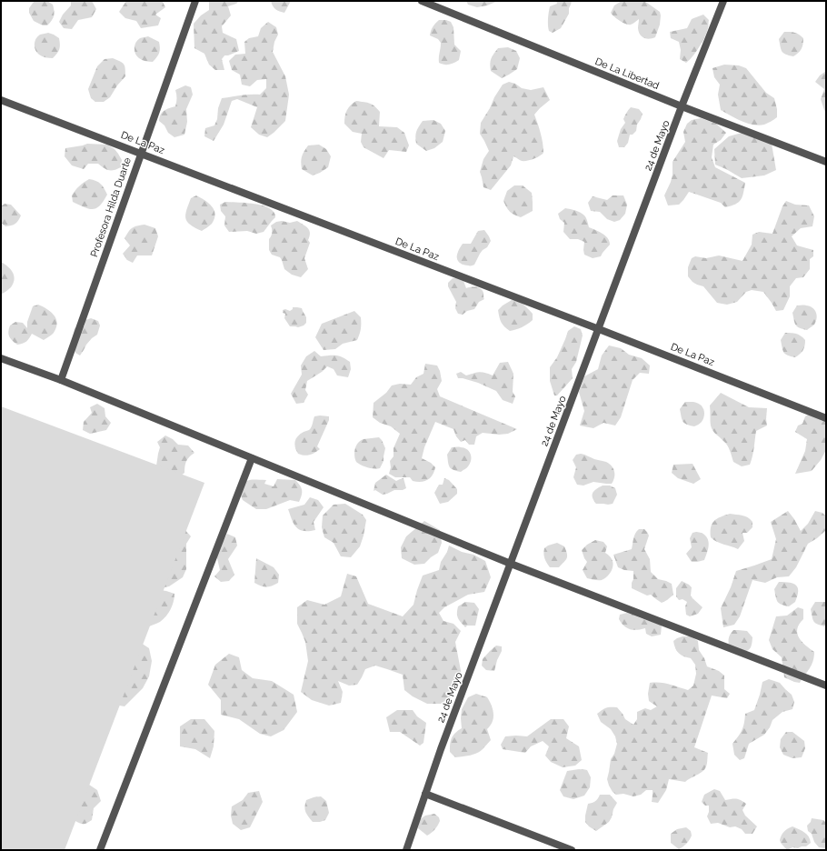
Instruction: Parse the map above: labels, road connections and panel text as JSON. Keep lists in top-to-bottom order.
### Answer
{
  "streets": {
    "street": [
      "De La Libertad",
      "De La Paz",
      "24 de Mayo",
      "Profesora Hilda Duarte"
    ]
  },
  "crossings": [
    ["De La Libertad", "24 de Mayo"],
    ["De La Paz", "24 de Mayo"],
    ["De La Paz", "Profesora Hilda Duarte"]
  ]
}
